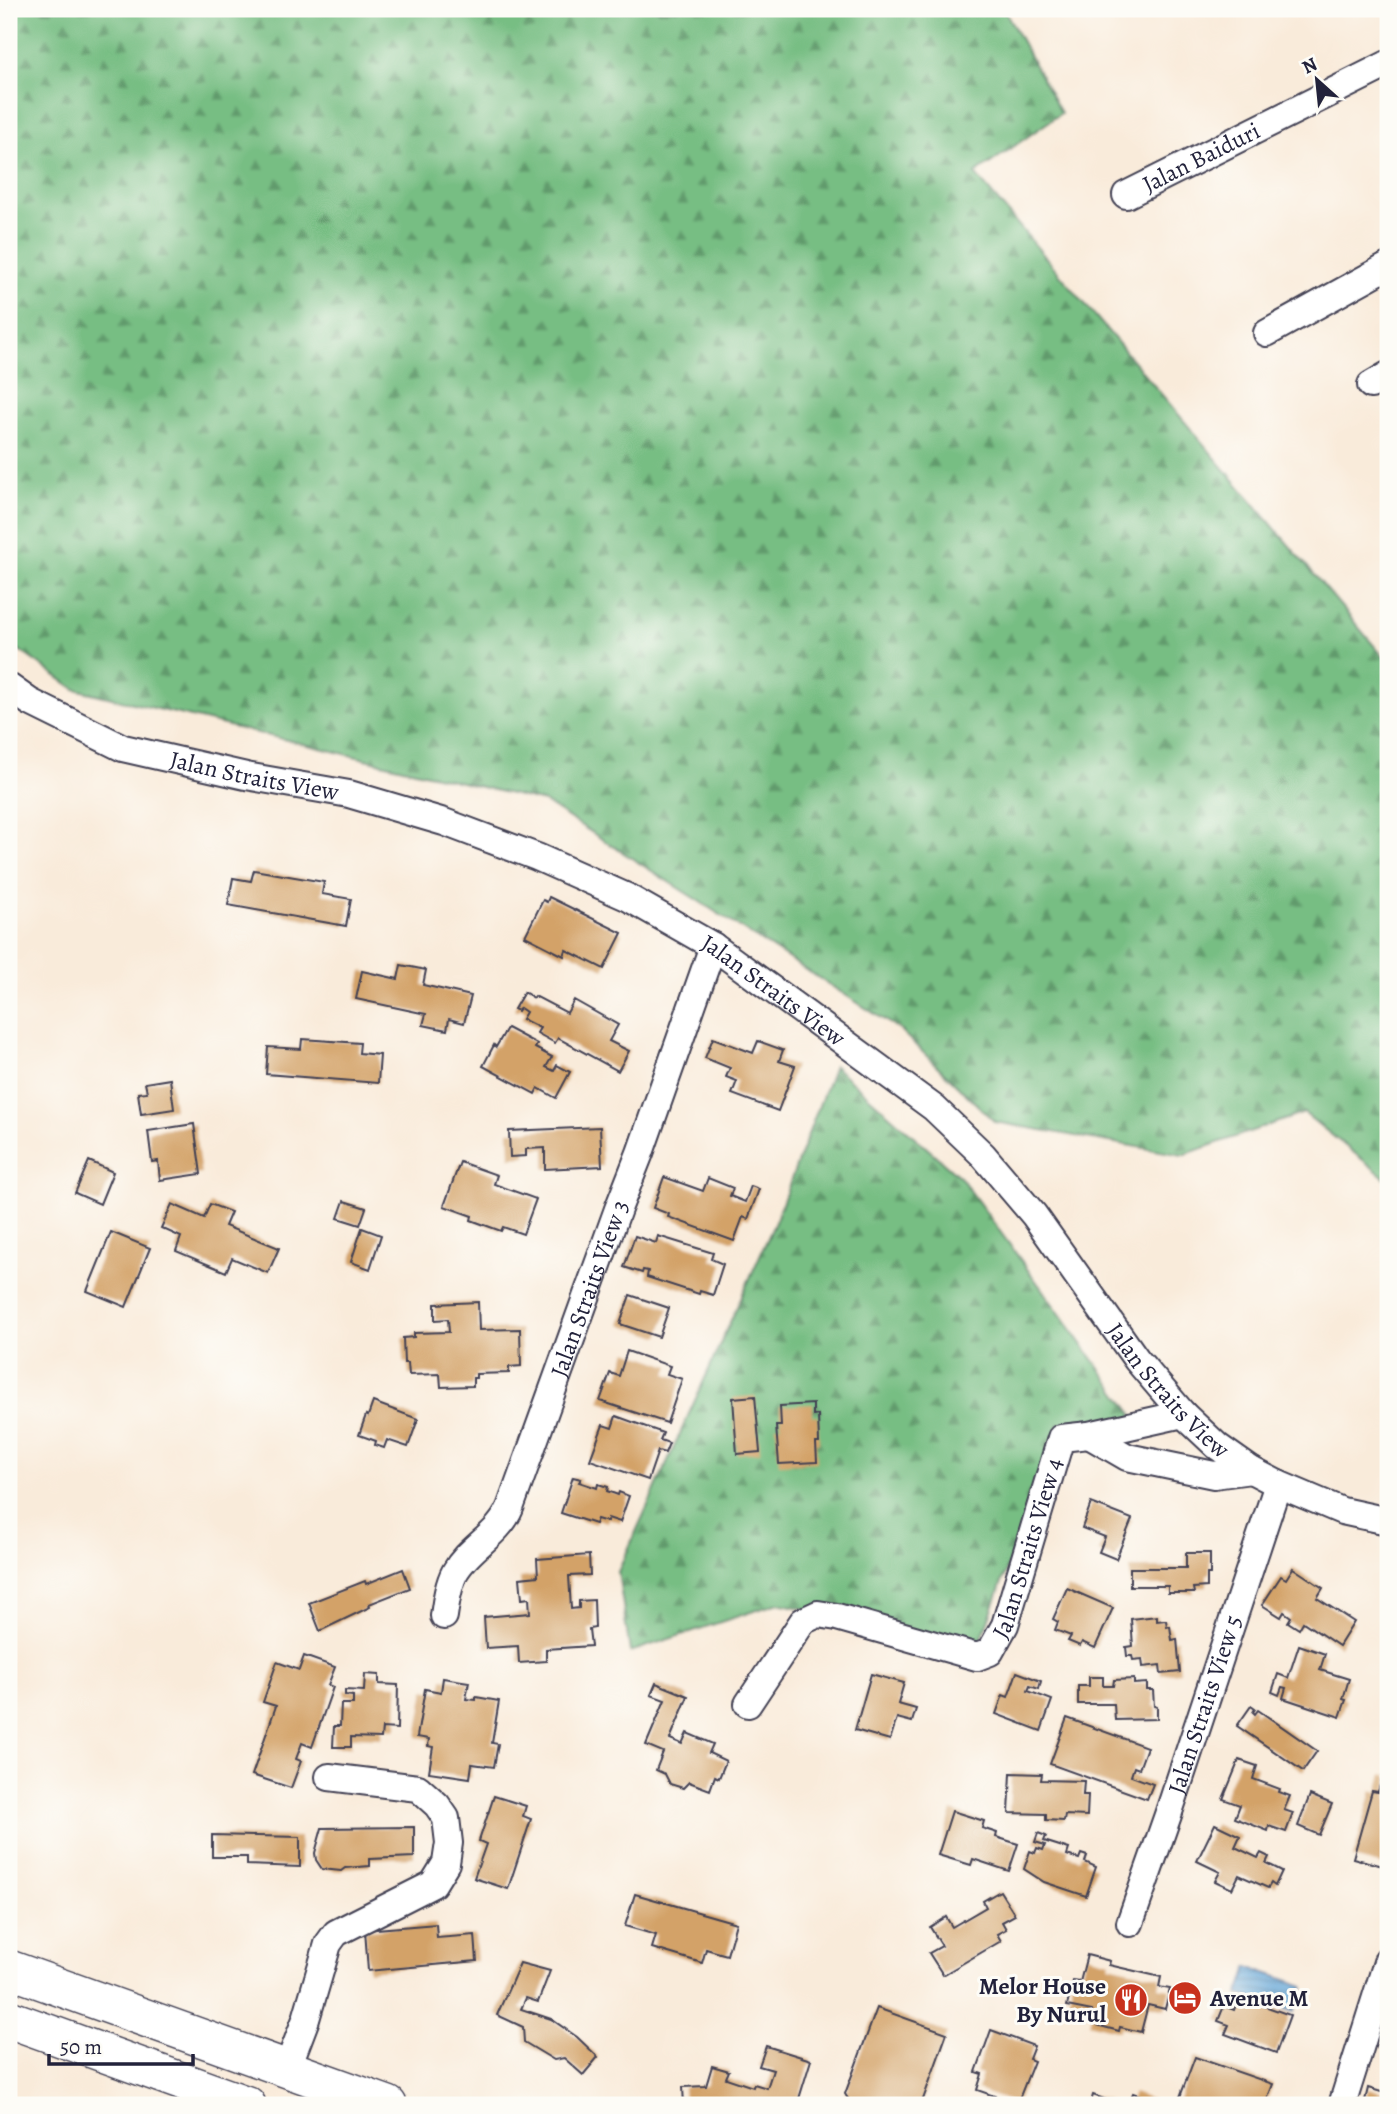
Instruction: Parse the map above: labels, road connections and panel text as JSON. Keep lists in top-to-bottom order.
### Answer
{
  "streets": {
    "street": [
      "Jalan Baiduri",
      "Jalan Straits View",
      "Jalan Straits View 3",
      "Jalan Straits View 4",
      "Jalan Straits View 5"
    ]
  },
  "crossings": [
    ["Jalan Straits View", "Jalan Straits View 3"],
    ["Jalan Straits View", "Jalan Straits View 4"],
    ["Jalan Straits View", "Jalan Straits View 5"]
  ],
  "places": {
    "hotel": ["Avenue M"],
    "restaurant": ["Melor House By Nurul"]
  },
  "scale_bar": "50 m",
  "north": "top left"
}
